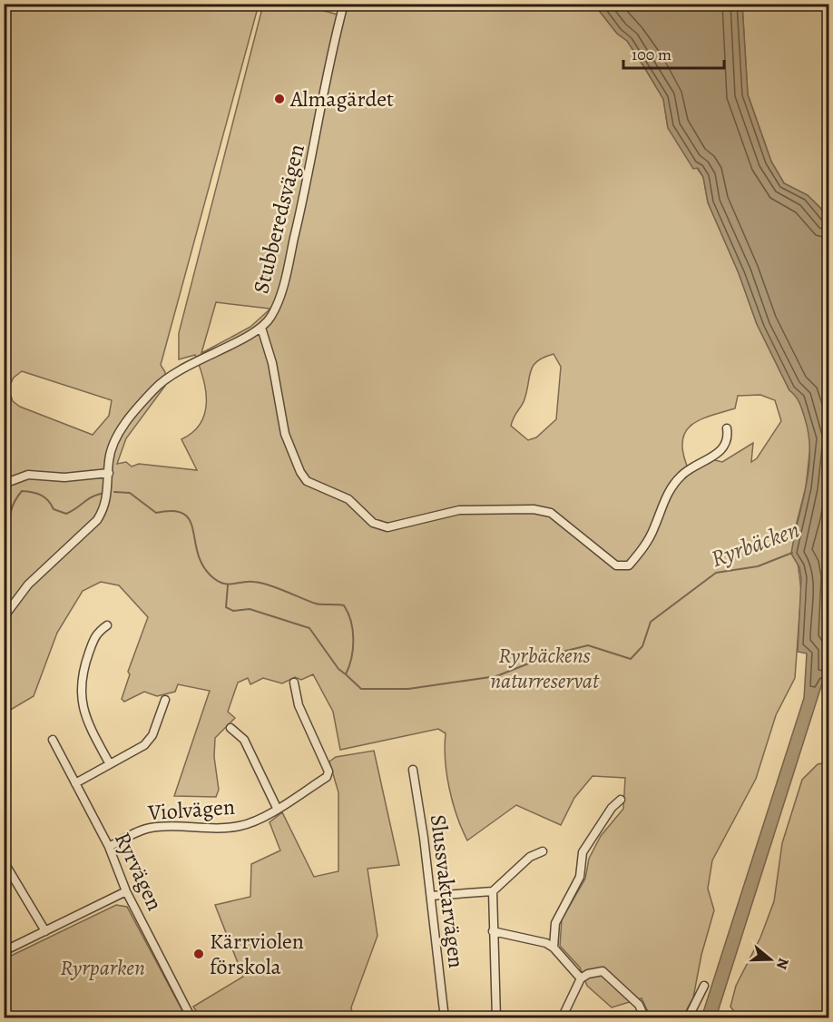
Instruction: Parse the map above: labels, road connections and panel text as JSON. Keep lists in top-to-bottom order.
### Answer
{
  "streets": {
    "street": [
      "Stubberedsvägen",
      "Violvägen",
      "Ryrvägen",
      "Slussvaktarvägen"
    ]
  },
  "crossings": [
    ["Violvägen", "Ryrvägen"]
  ],
  "water": ["Ryrbäcken"],
  "parks": ["Ryrbäckens naturreservat", "Ryrparken"],
  "places": ["Almagärdet", "Kärrviolen förskola"],
  "scale_bar": "100 m",
  "north": "right"
}
